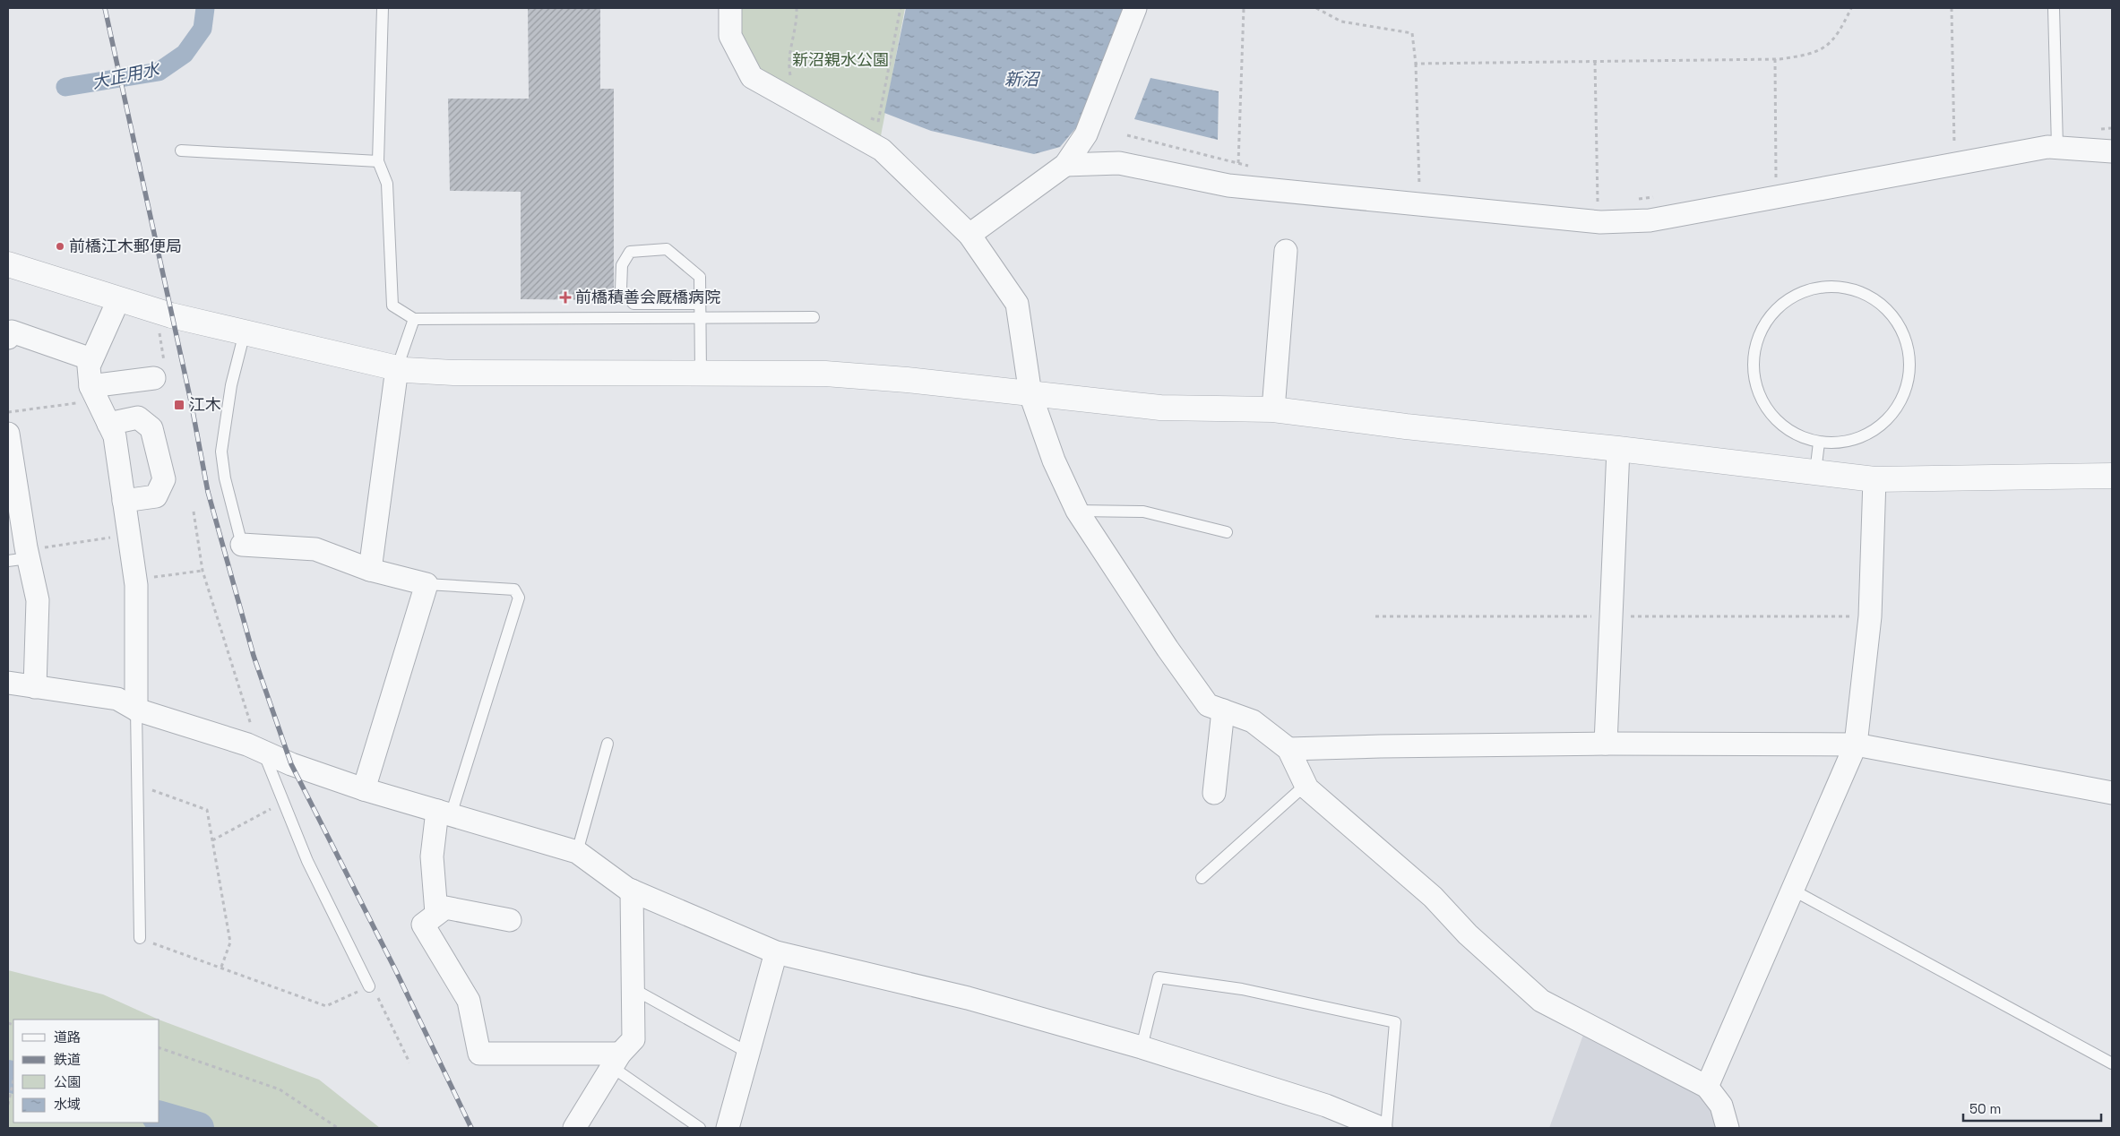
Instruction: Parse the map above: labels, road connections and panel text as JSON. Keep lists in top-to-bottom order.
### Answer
{
  "water": ["大正用水", "新沼"],
  "parks": ["新沼親水公園"],
  "places": {
    "other": ["前橋江木郵便局"],
    "health": ["前橋積善会厩橋病院"],
    "transit": ["江木"]
  },
  "legend": [
    "道路",
    "鉄道",
    "公園",
    "水域"
  ],
  "scale_bar": "50 m"
}
